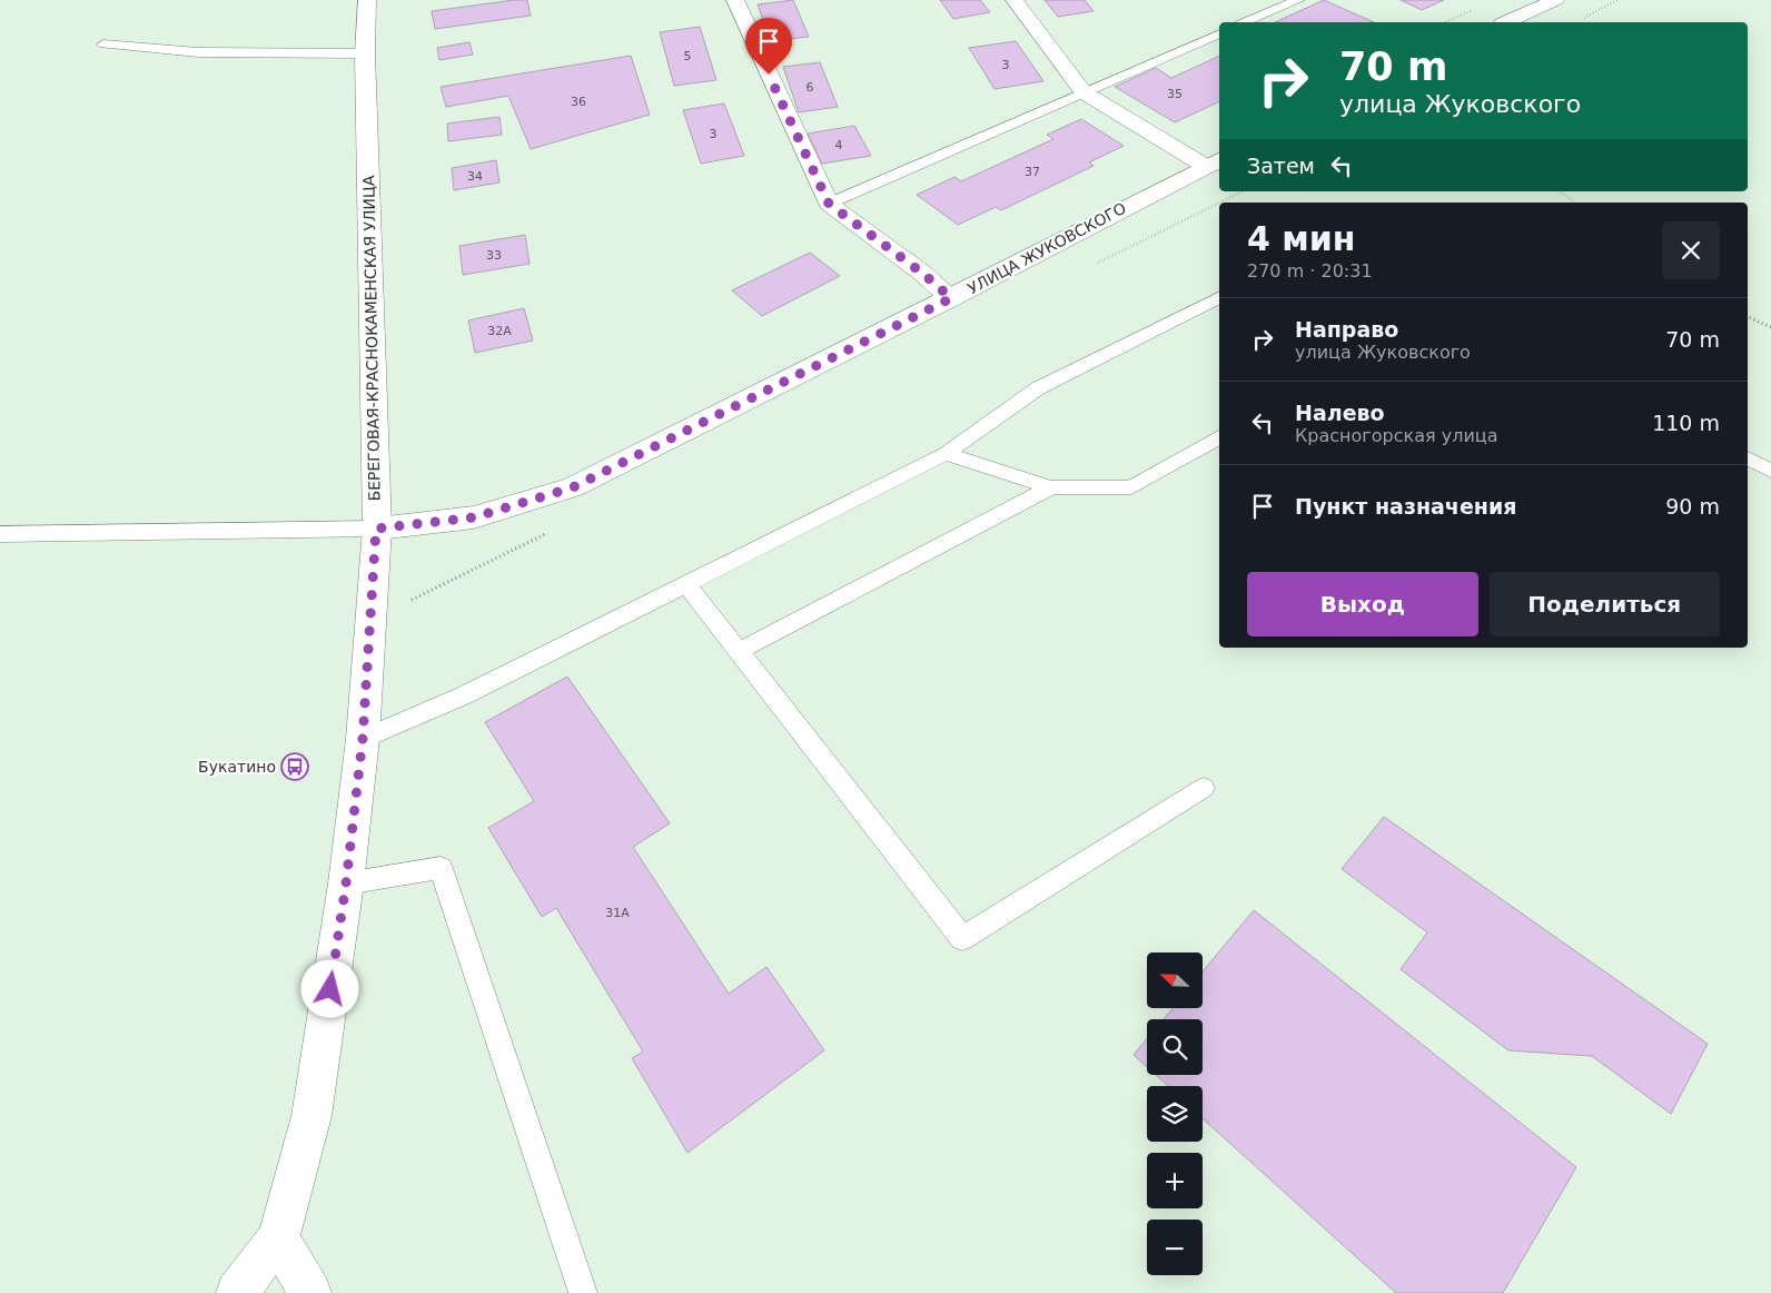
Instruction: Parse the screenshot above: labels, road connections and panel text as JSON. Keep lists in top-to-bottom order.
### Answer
{
  "streets": {
    "street": ["УЛИЦА ЖУКОВСКОГО", "БЕРЕГОВАЯ-КРАСНОКАМЕНСКАЯ УЛИЦА"]
  },
  "crossings": [
    ["УЛИЦА ЖУКОВСКОГО", "БЕРЕГОВАЯ-КРАСНОКАМЕНСКАЯ УЛИЦА"]
  ],
  "places": {
    "bus stop": ["Букатино"]
  },
  "house_numbers": [
    "5",
    "3",
    "6",
    "35",
    "36",
    "3",
    "4",
    "37",
    "34",
    "33",
    "32А",
    "31А"
  ],
  "north": "top left",
  "page": {
    "turn": ["70 m", "улица Жуковского"],
    "then": "Затем",
    "heading": ["4 мин", "270 m · 20:31"],
    "list": [
      {
        "name": "Направо",
        "note": "улица Жуковского",
        "value": "70 m"
      },
      {
        "name": "Налево",
        "note": "Красногорская улица",
        "value": "110 m"
      },
      {
        "name": "Пункт назначения",
        "value": "90 m"
      }
    ],
    "buttons": ["Выход", "Поделиться"],
    "map_buttons": ["+", "−"]
  }
}
